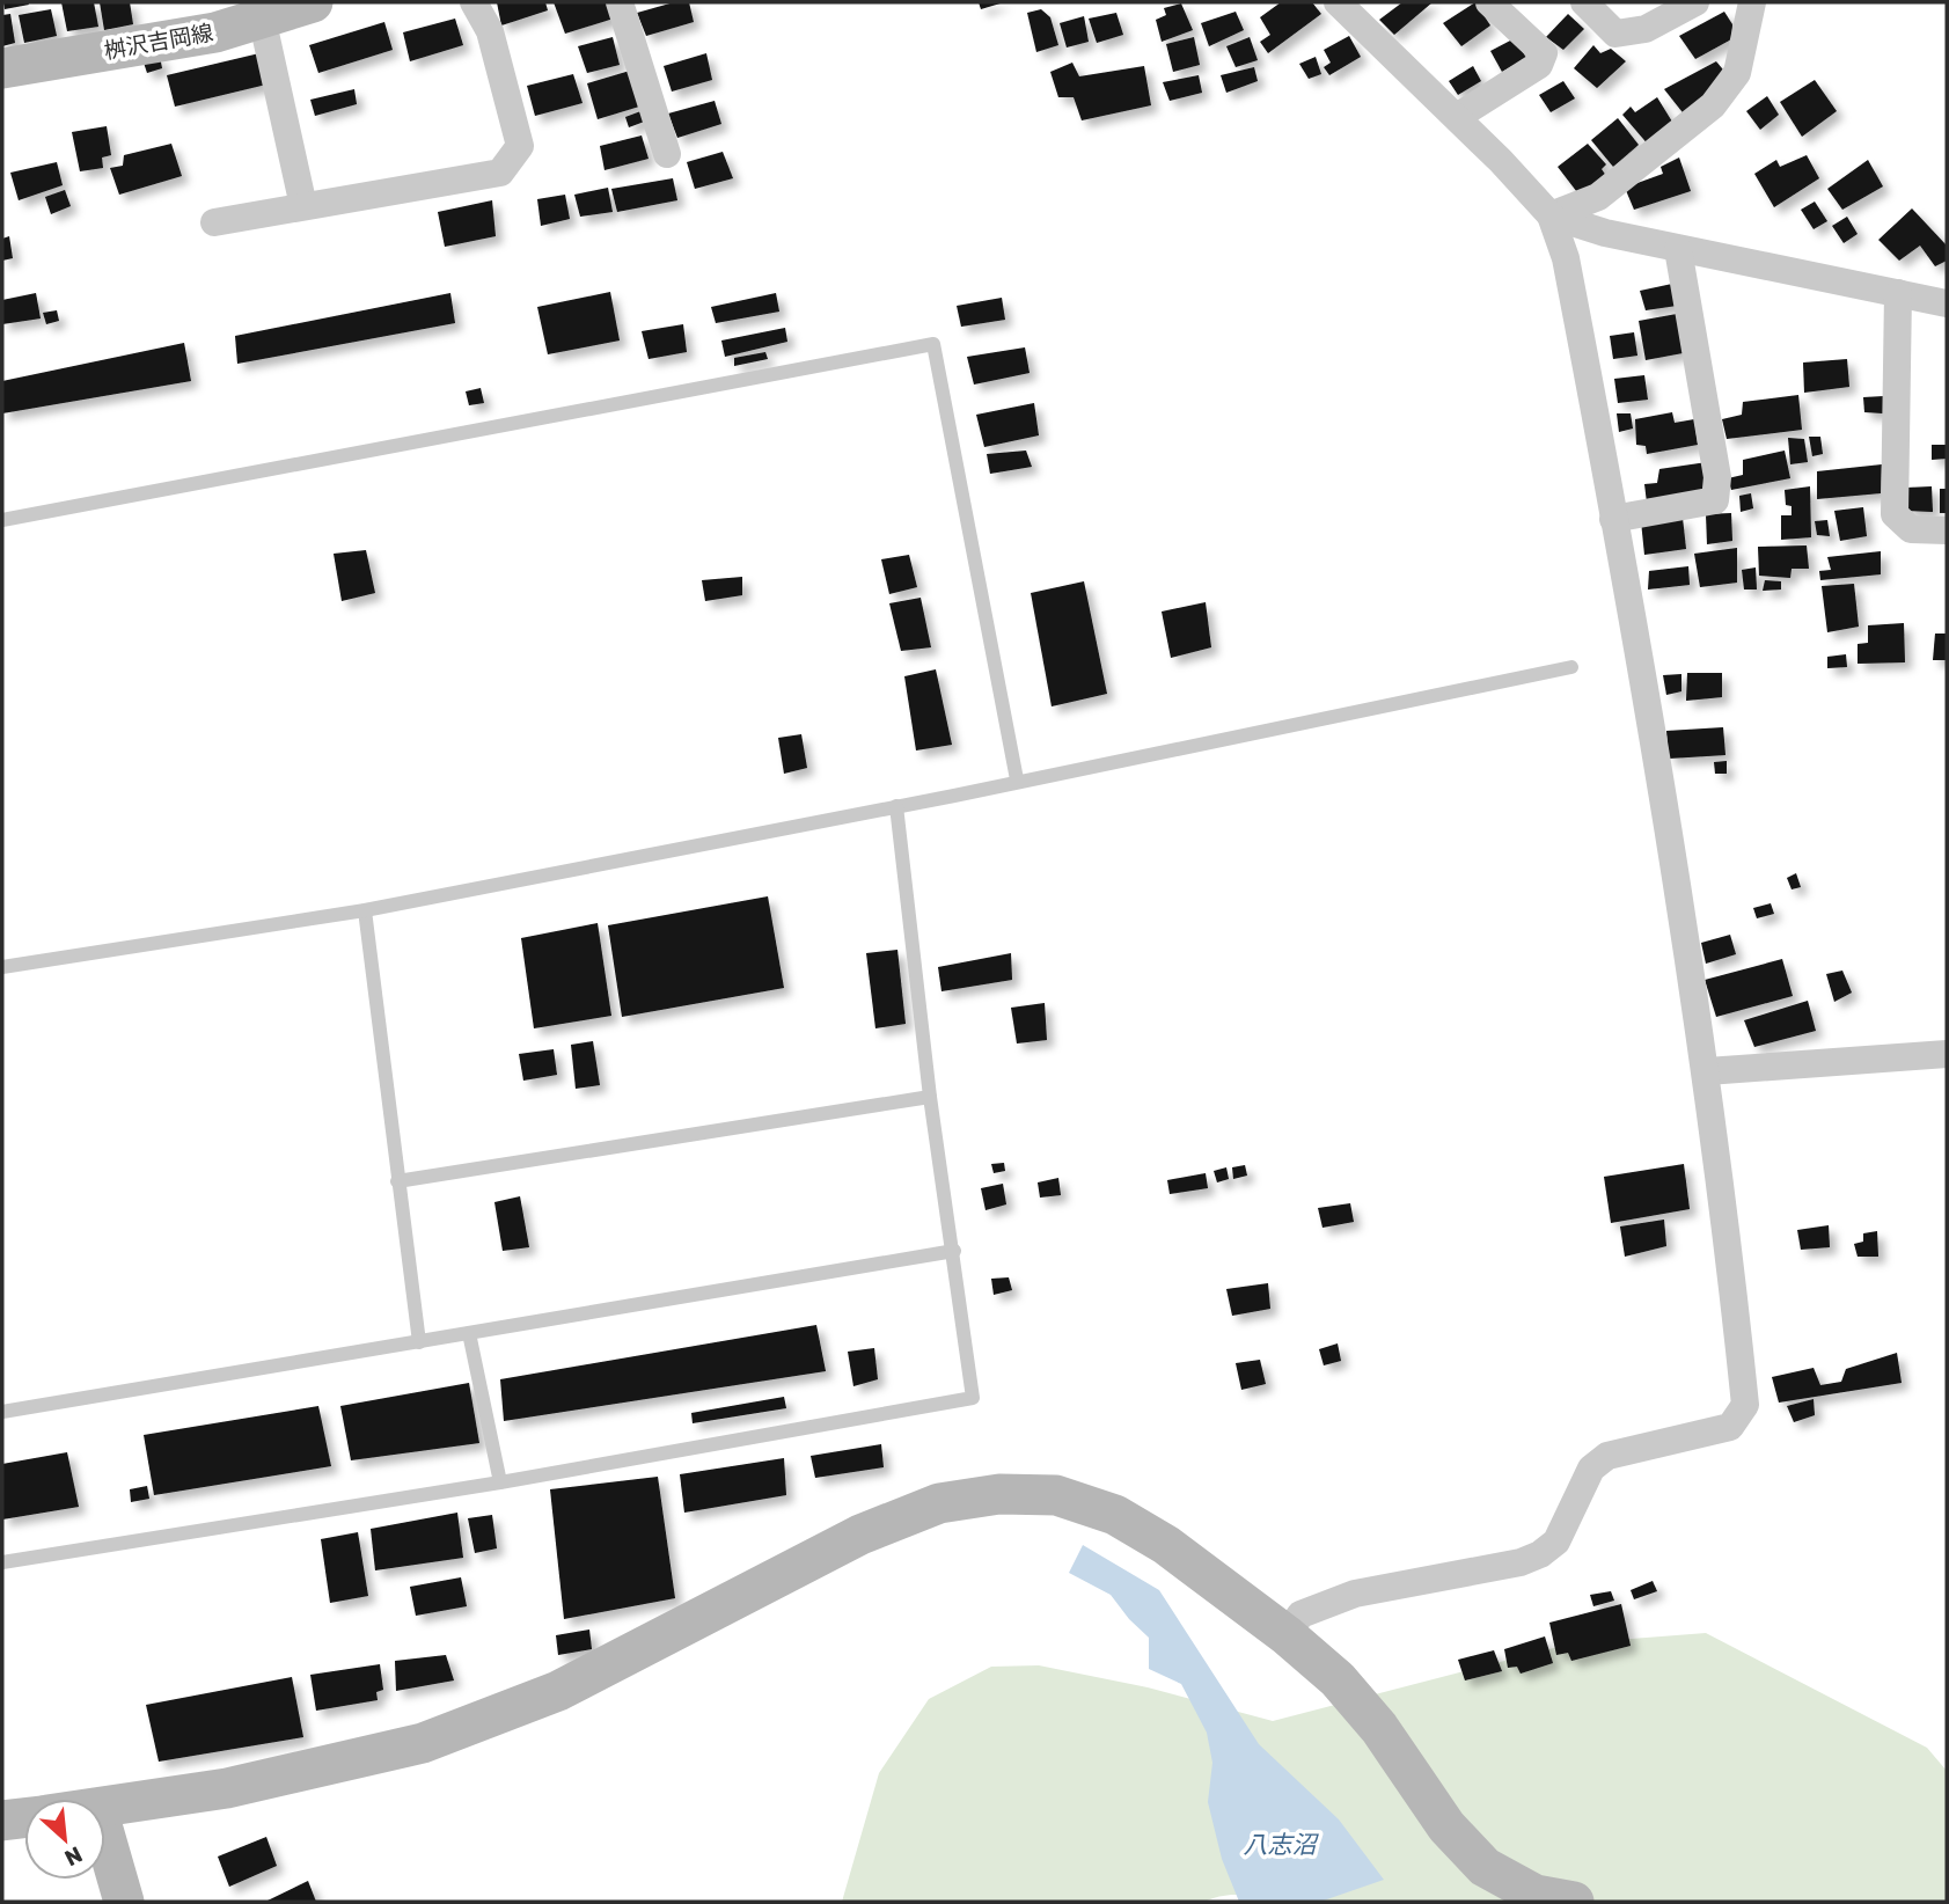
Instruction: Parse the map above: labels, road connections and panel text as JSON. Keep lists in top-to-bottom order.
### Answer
{
  "streets": {
    "street": ["桝沢吉岡線"]
  },
  "water": ["八志沼"],
  "north": "bottom right"
}
